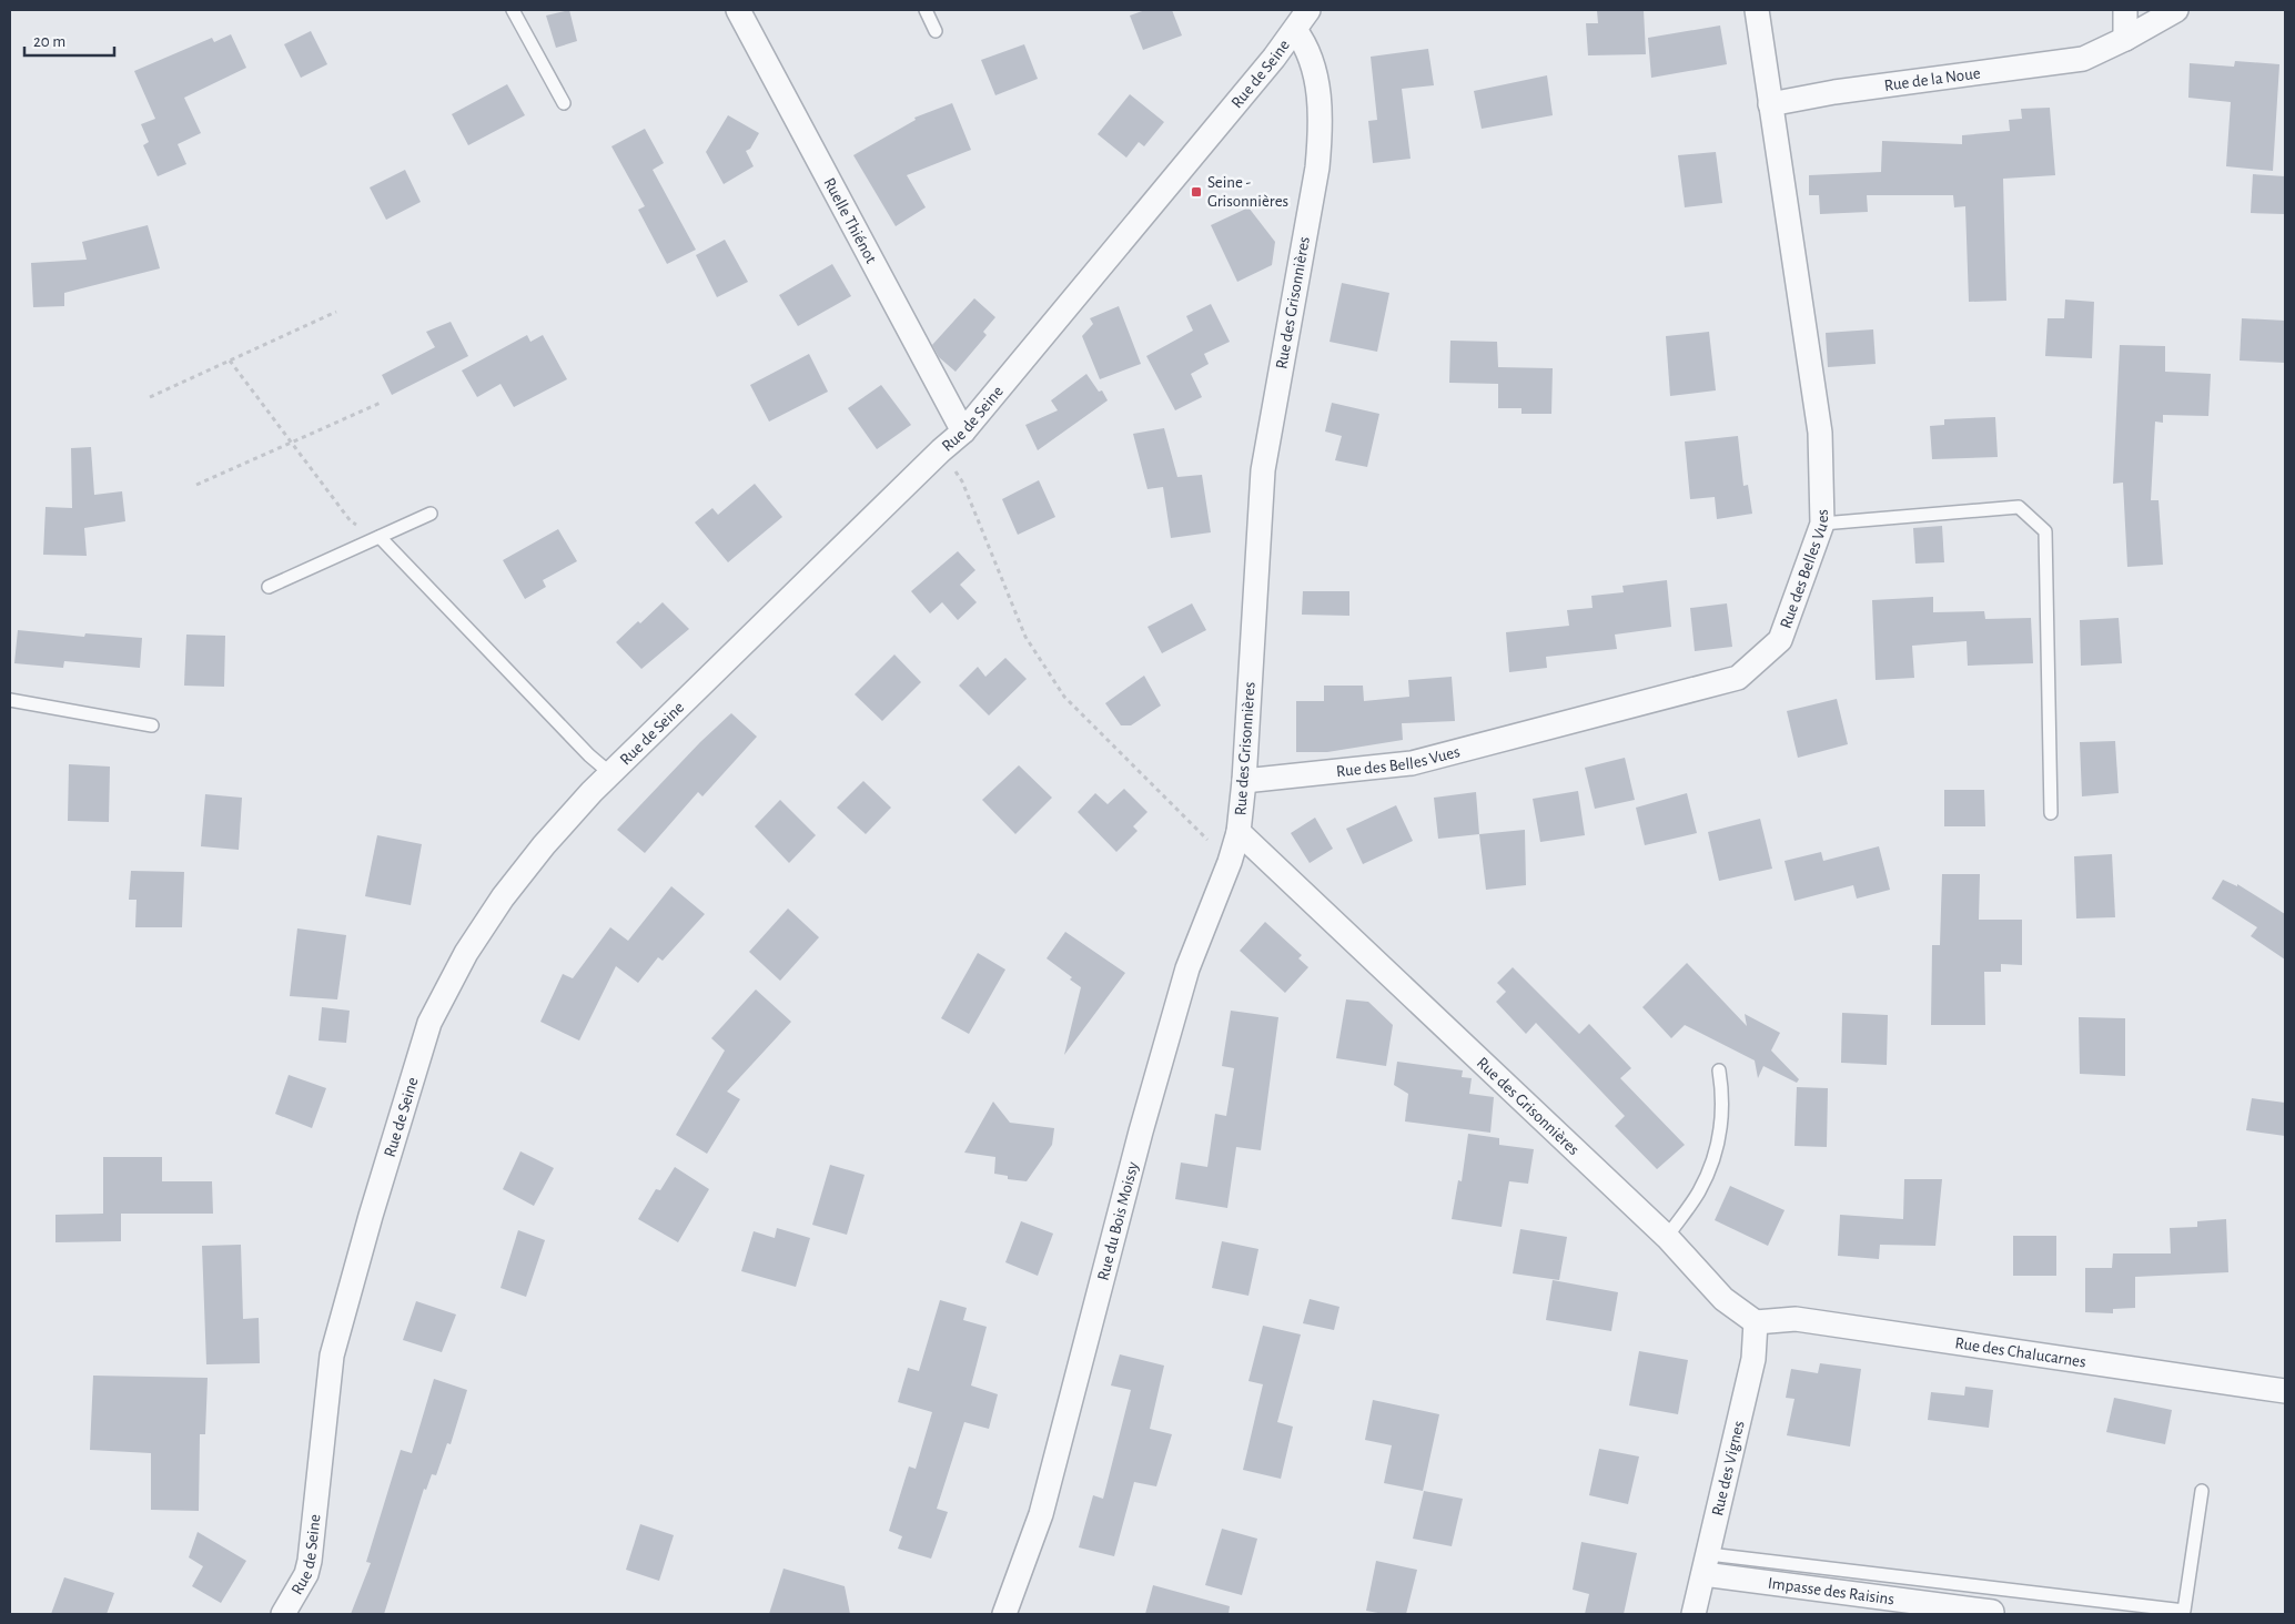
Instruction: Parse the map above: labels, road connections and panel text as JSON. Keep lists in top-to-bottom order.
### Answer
{
  "streets": {
    "street": [
      "Rue de Seine",
      "Rue de la Noue",
      "Ruelle Thiénot",
      "Rue des Grisonnières",
      "Rue des Belles Vues",
      "Rue du Bois Moissy",
      "Rue des Chalucarnes",
      "Rue des Vignes",
      "Impasse des Raisins"
    ]
  },
  "crossings": [
    ["Rue de Seine", "Ruelle Thiénot"],
    ["Rue de Seine", "Rue des Grisonnières"],
    ["Rue de la Noue", "Rue des Belles Vues"],
    ["Rue des Grisonnières", "Rue des Belles Vues"],
    ["Rue des Grisonnières", "Rue du Bois Moissy"],
    ["Rue des Grisonnières", "Rue des Chalucarnes"],
    ["Rue des Grisonnières", "Rue des Vignes"],
    ["Rue des Chalucarnes", "Rue des Vignes"],
    ["Rue des Vignes", "Impasse des Raisins"]
  ],
  "places": {
    "transit": ["Seine - Grisonnières"]
  },
  "scale_bar": "20 m"
}
